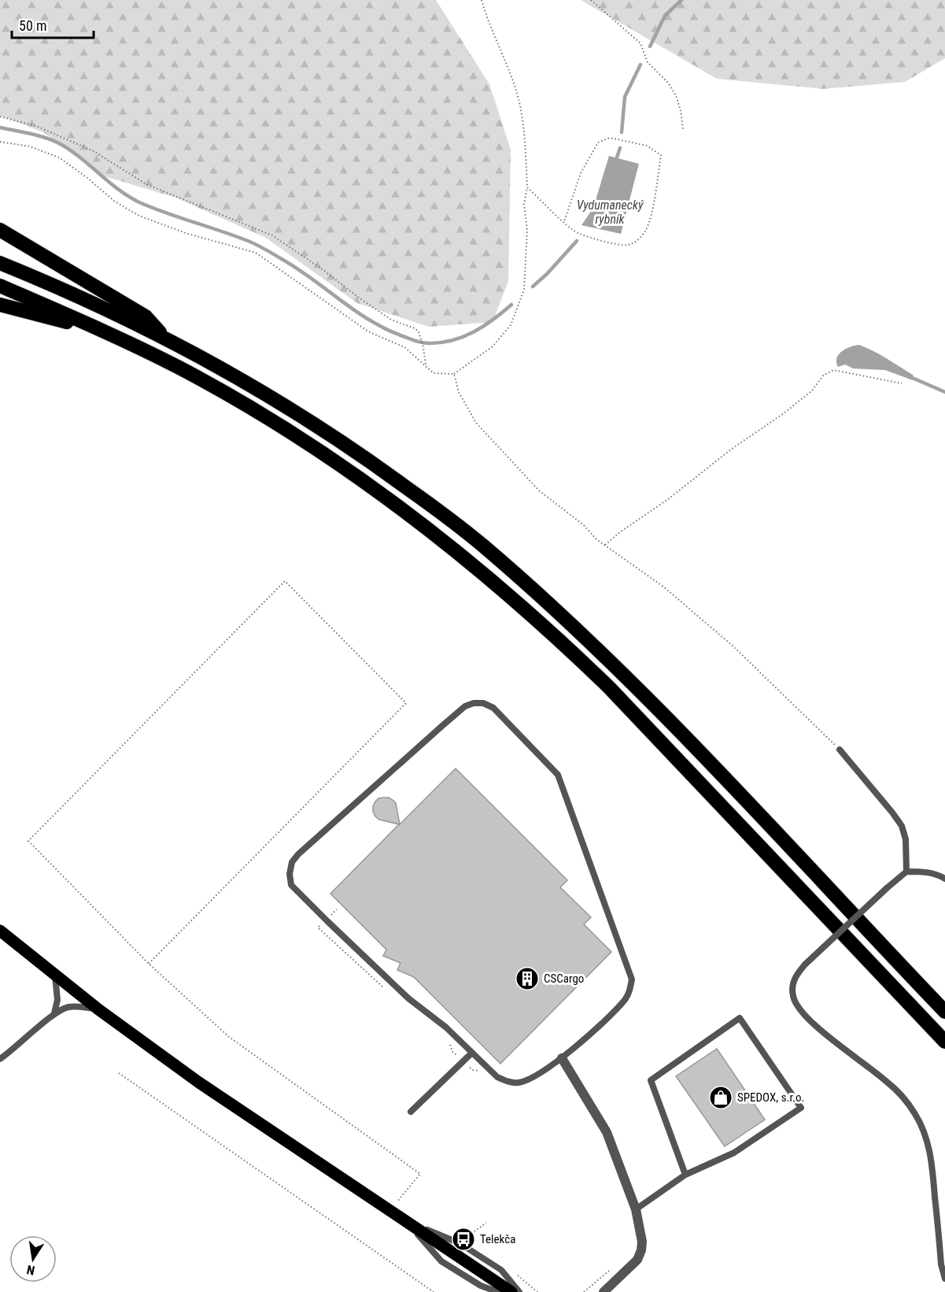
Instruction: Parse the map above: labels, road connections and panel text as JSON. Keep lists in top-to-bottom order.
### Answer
{
  "water": ["Vydumanecký rybník"],
  "places": {
    "building": ["CSCargo"],
    "shop": ["SPEDOX, s.r.o."],
    "bus stop": ["Telekča"]
  },
  "scale_bar": "50 m",
  "north": "bottom"
}
